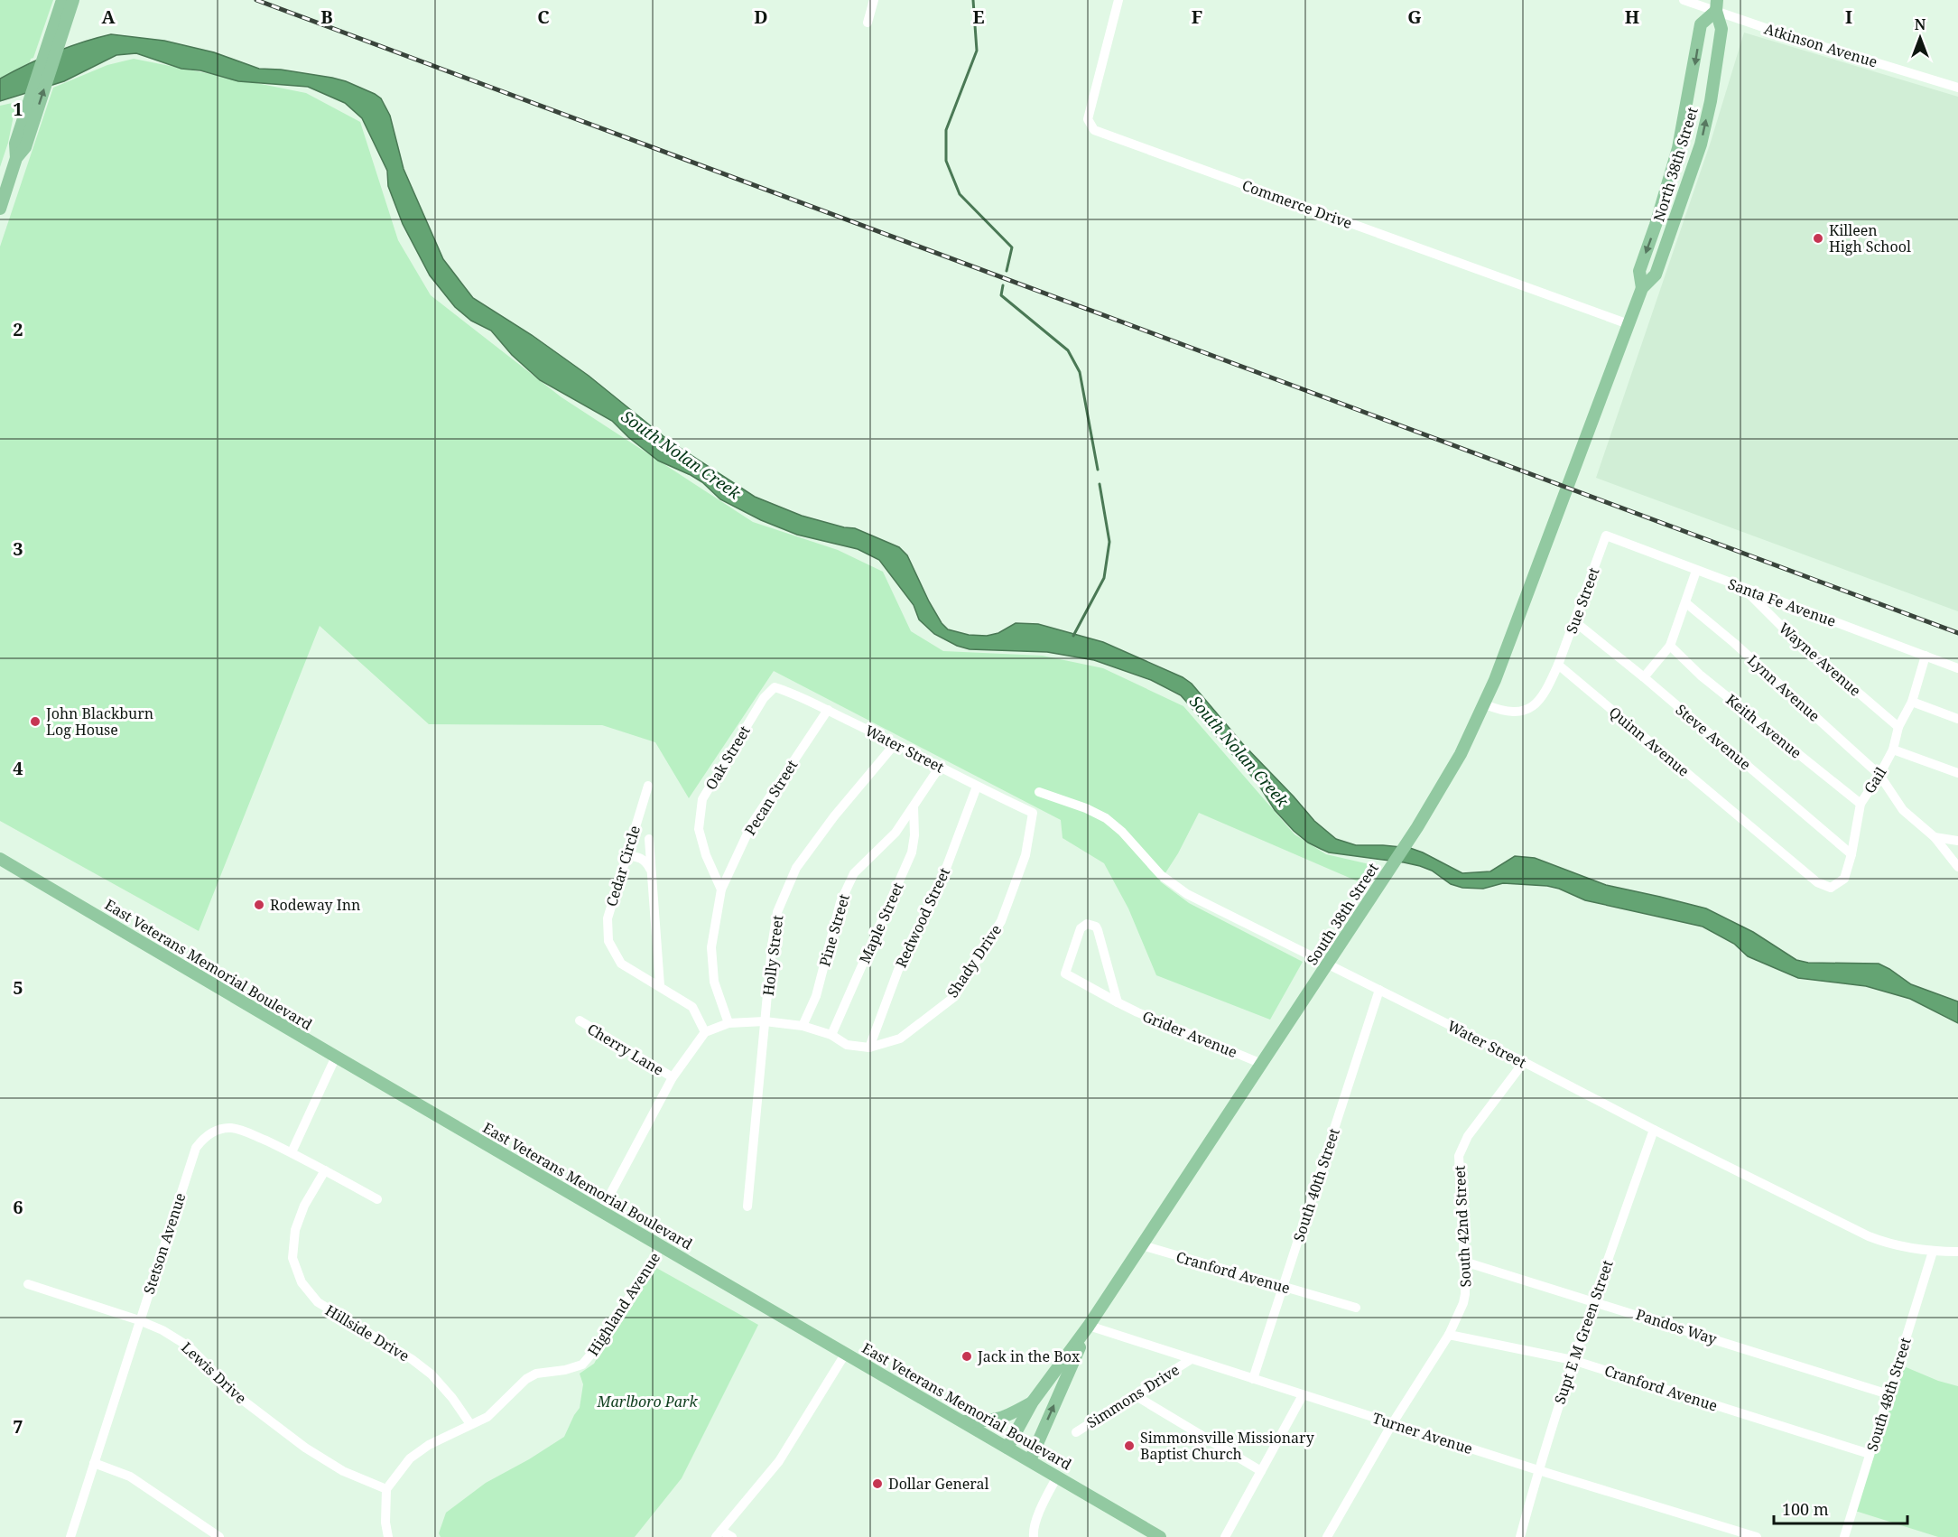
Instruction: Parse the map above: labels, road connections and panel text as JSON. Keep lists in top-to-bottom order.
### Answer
{
  "streets": {
    "main road": ["North 38th Street", "South 38th Street", "East Veterans Memorial Boulevard"],
    "street": [
      "Atkinson Avenue",
      "Commerce Drive",
      "Sue Street",
      "Santa Fe Avenue",
      "Wayne Avenue",
      "Lynn Avenue",
      "Keith Avenue",
      "Steve Avenue",
      "Quinn Avenue",
      "Water Street",
      "Oak Street",
      "Gail",
      "Pecan Street",
      "Cedar Circle",
      "Redwood Street",
      "Maple Street",
      "Pine Street",
      "Holly Street",
      "Shady Drive",
      "Grider Avenue",
      "Cherry Lane",
      "South 40th Street",
      "South 42nd Street",
      "Stetson Avenue",
      "Cranford Avenue",
      "Highland Avenue",
      "Pandos Way",
      "Supt E M Green Street",
      "Hillside Drive",
      "Lewis Drive",
      "South 48th Street",
      "Simmons Drive",
      "Turner Avenue"
    ]
  },
  "crossings": [
    ["Atkinson Avenue", "North 38th Street"],
    ["North 38th Street", "Commerce Drive"],
    ["North 38th Street", "South 38th Street"],
    ["Sue Street", "Santa Fe Avenue"],
    ["Sue Street", "Steve Avenue"],
    ["Sue Street", "Quinn Avenue"],
    ["Santa Fe Avenue", "Wayne Avenue"],
    ["Santa Fe Avenue", "Gail"],
    ["Wayne Avenue", "Gail"],
    ["Lynn Avenue", "Gail"],
    ["Keith Avenue", "Gail"],
    ["Steve Avenue", "Gail"],
    ["Quinn Avenue", "Gail"],
    ["Water Street", "Oak Street"],
    ["Water Street", "Pecan Street"],
    ["Water Street", "South 38th Street"],
    ["Water Street", "Redwood Street"],
    ["Water Street", "Pine Street"],
    ["Water Street", "Holly Street"],
    ["Water Street", "Shady Drive"],
    ["Water Street", "South 40th Street"],
    ["Water Street", "South 42nd Street"],
    ["Water Street", "Supt E M Green Street"],
    ["Water Street", "South 48th Street"],
    ["Oak Street", "Pecan Street"],
    ["Cedar Circle", "Shady Drive"],
    ["South 38th Street", "East Veterans Memorial Boulevard"],
    ["South 38th Street", "Grider Avenue"],
    ["South 38th Street", "Cranford Avenue"],
    ["South 38th Street", "Turner Avenue"],
    ["Redwood Street", "Shady Drive"],
    ["Maple Street", "Pine Street"],
    ["Maple Street", "Shady Drive"],
    ["Pine Street", "Shady Drive"],
    ["Holly Street", "Shady Drive"],
    ["East Veterans Memorial Boulevard", "Highland Avenue"],
    ["South 40th Street", "Cranford Avenue"],
    ["South 40th Street", "Turner Avenue"],
    ["South 42nd Street", "Cranford Avenue"],
    ["South 42nd Street", "Pandos Way"],
    ["South 42nd Street", "Turner Avenue"],
    ["Stetson Avenue", "Hillside Drive"],
    ["Stetson Avenue", "Lewis Drive"],
    ["Cranford Avenue", "Supt E M Green Street"],
    ["Cranford Avenue", "South 48th Street"],
    ["Highland Avenue", "Hillside Drive"],
    ["Highland Avenue", "Lewis Drive"],
    ["Pandos Way", "Supt E M Green Street"],
    ["Pandos Way", "South 48th Street"],
    ["Supt E M Green Street", "Turner Avenue"],
    ["Simmons Drive", "Turner Avenue"]
  ],
  "water": ["South Nolan Creek"],
  "parks": ["Marlboro Park"],
  "places": [
    "Killeen High School",
    "John Blackburn Log House",
    "Rodeway Inn",
    "Jack in the Box",
    "Simmonsville Missionary Baptist Church",
    "Dollar General"
  ],
  "scale_bar": "100 m",
  "north": "top",
  "grid": {
    "columns": [
      "A",
      "B",
      "C",
      "D",
      "E",
      "F",
      "G",
      "H",
      "I"
    ],
    "rows": [
      "1",
      "2",
      "3",
      "4",
      "5",
      "6",
      "7"
    ]
  }
}
